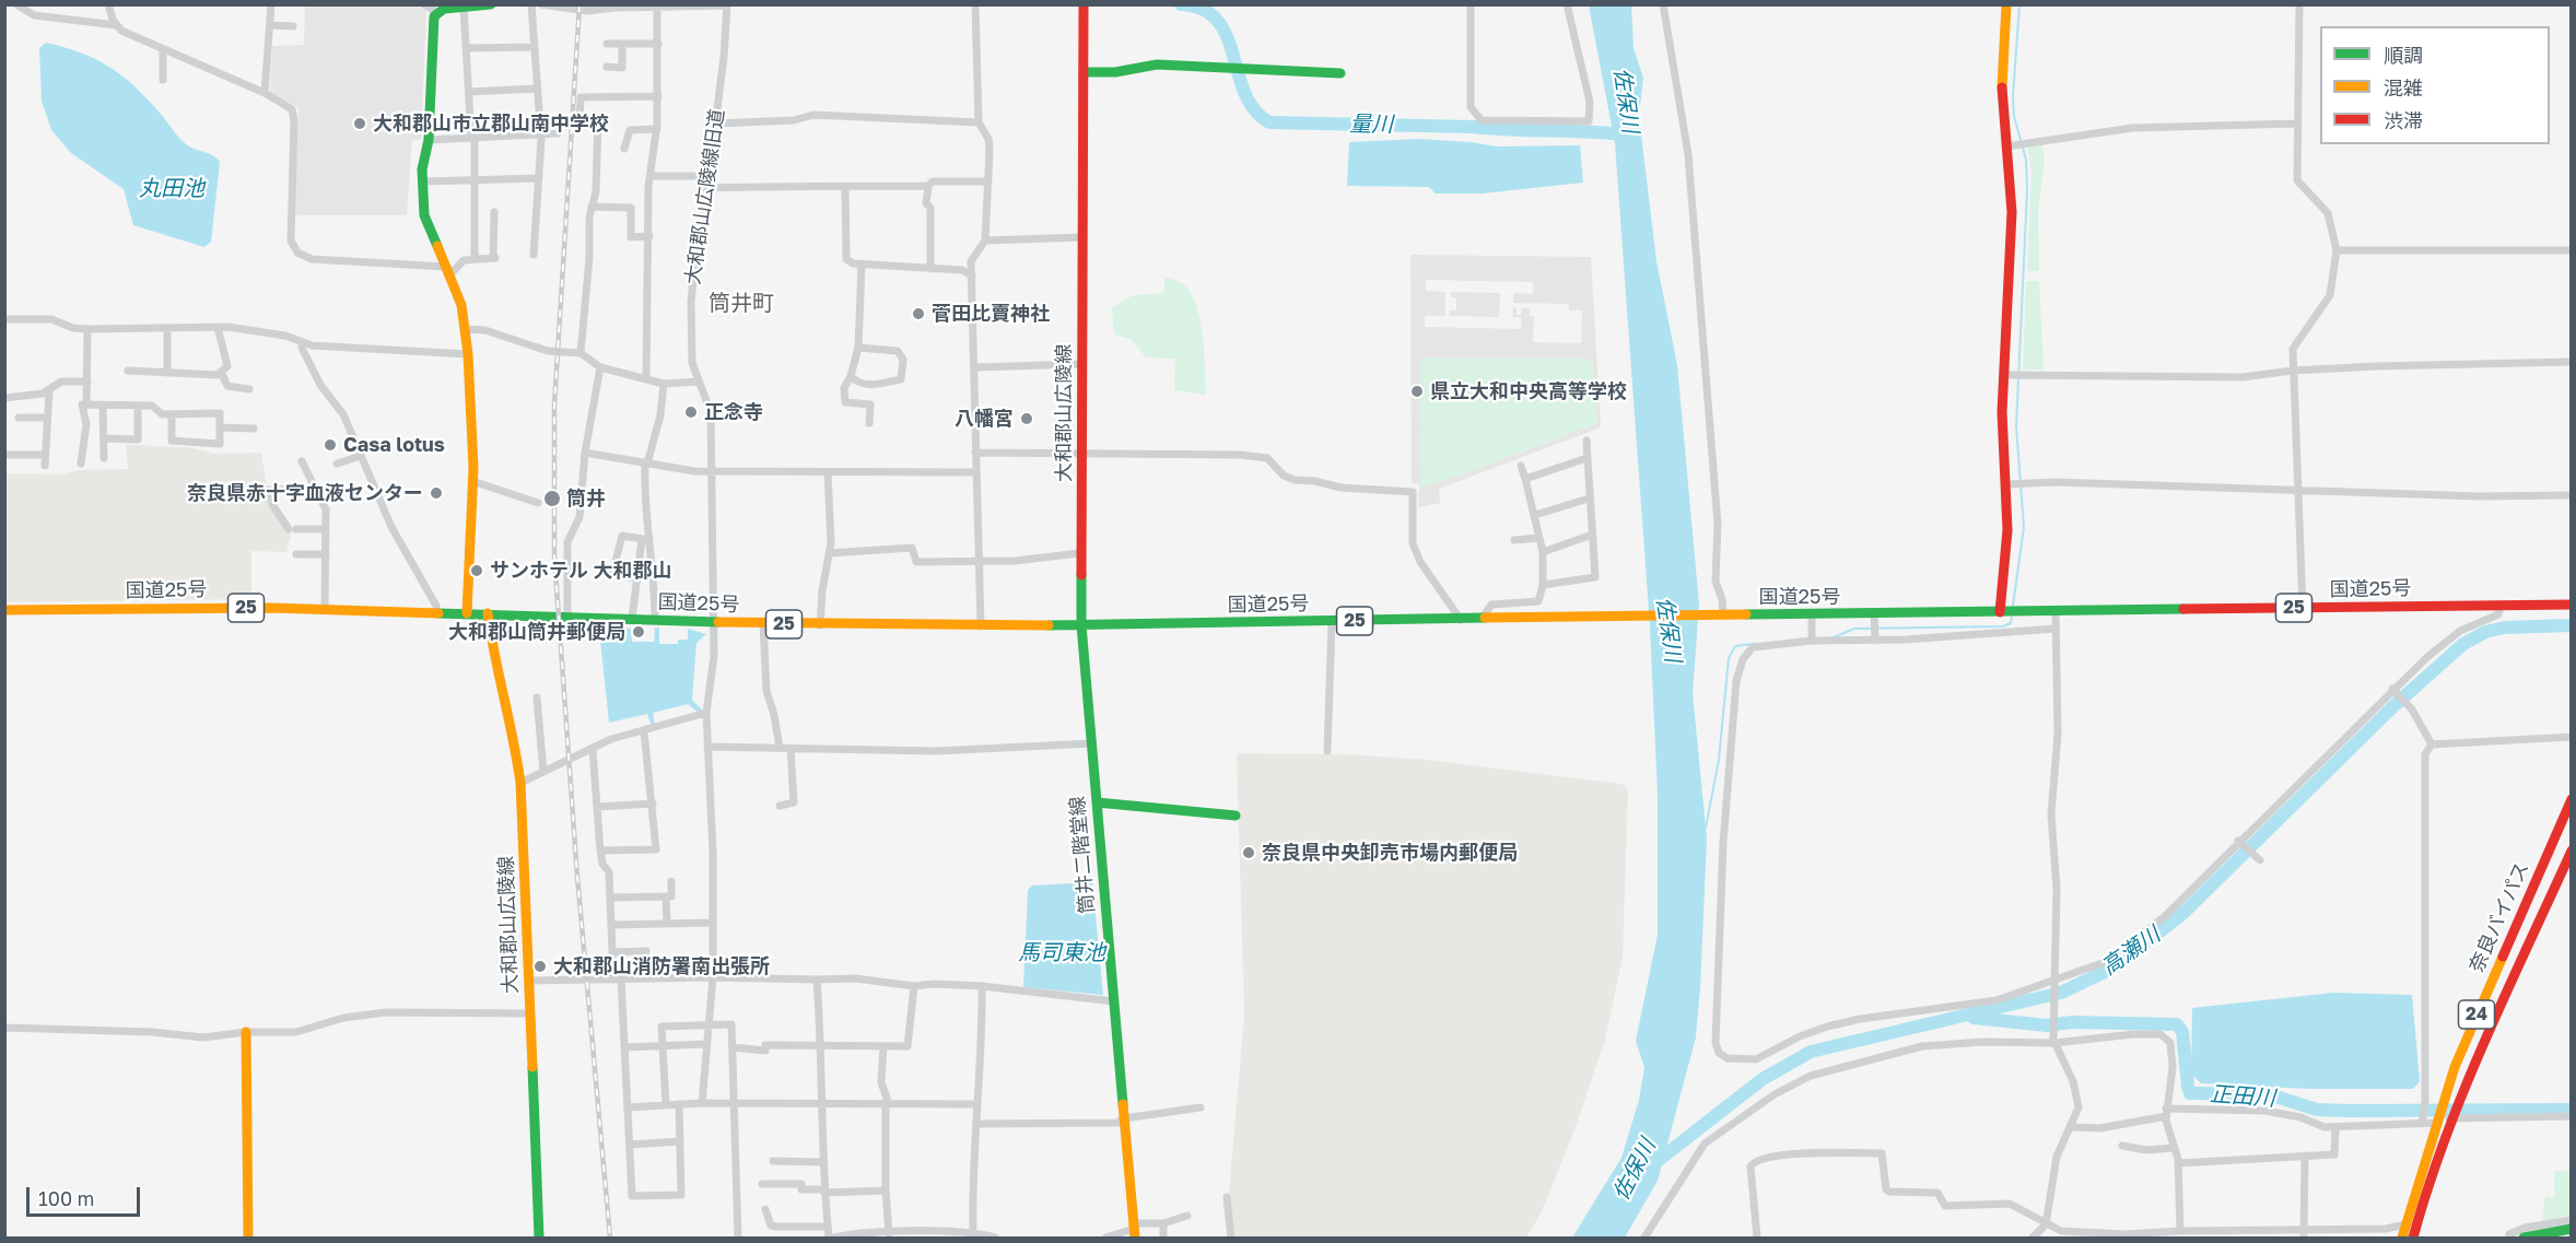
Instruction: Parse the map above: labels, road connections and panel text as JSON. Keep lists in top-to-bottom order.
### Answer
{
  "streets": {
    "main road": [
      "大和郡山広陵線",
      "国道25号",
      "25",
      "筒井二階堂線",
      "奈良バイパス",
      "24"
    ],
    "street": ["大和郡山広陵線旧道"]
  },
  "crossings": [
    ["大和郡山広陵線旧道", "国道25号"],
    ["大和郡山広陵線", "国道25号"],
    ["大和郡山広陵線", "筒井二階堂線"],
    ["国道25号", "筒井二階堂線"]
  ],
  "districts": ["筒井町"],
  "water": [
    "佐保川",
    "量川",
    "丸田池",
    "高瀬川",
    "馬司東池",
    "正田川"
  ],
  "places": [
    "大和郡山市立郡山南中学校",
    "菅田比賣神社",
    "県立大和中央高等学校",
    "正念寺",
    "八幡宮",
    "Casa lotus",
    "奈良県赤十字血液センター",
    "筒井",
    "サンホテル 大和郡山",
    "大和郡山筒井郵便局",
    "奈良県中央卸売市場内郵便局",
    "大和郡山消防署南出張所"
  ],
  "legend": ["順調", "混雑", "渋滞"],
  "scale_bar": "100 m"
}
